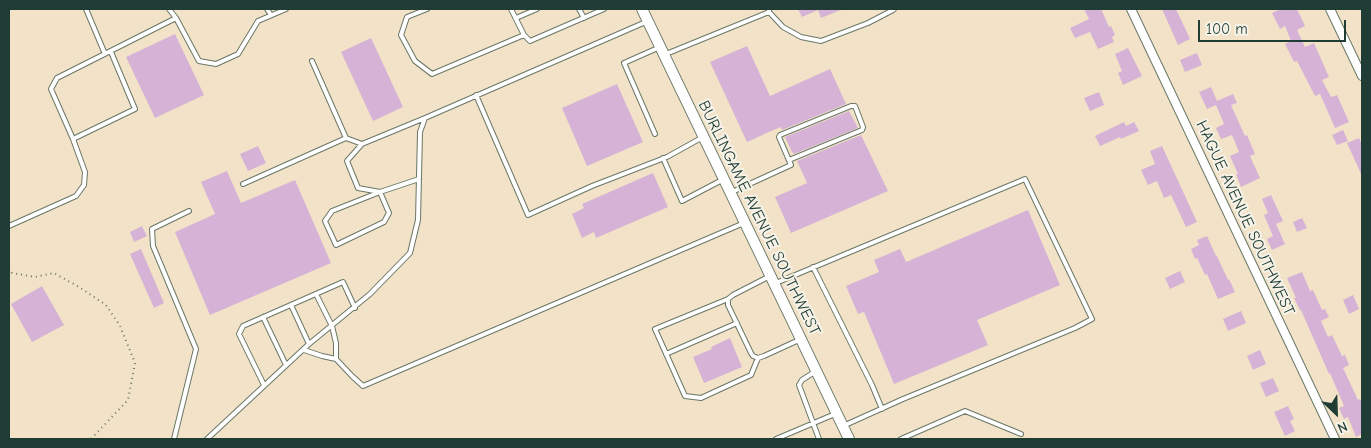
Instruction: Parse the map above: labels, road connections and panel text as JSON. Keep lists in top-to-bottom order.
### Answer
{
  "streets": {
    "street": ["BURLINGAME AVENUE SOUTHWEST", "HAGUE AVENUE SOUTHWEST"]
  },
  "scale_bar": "100 m",
  "north": "bottom right"
}
